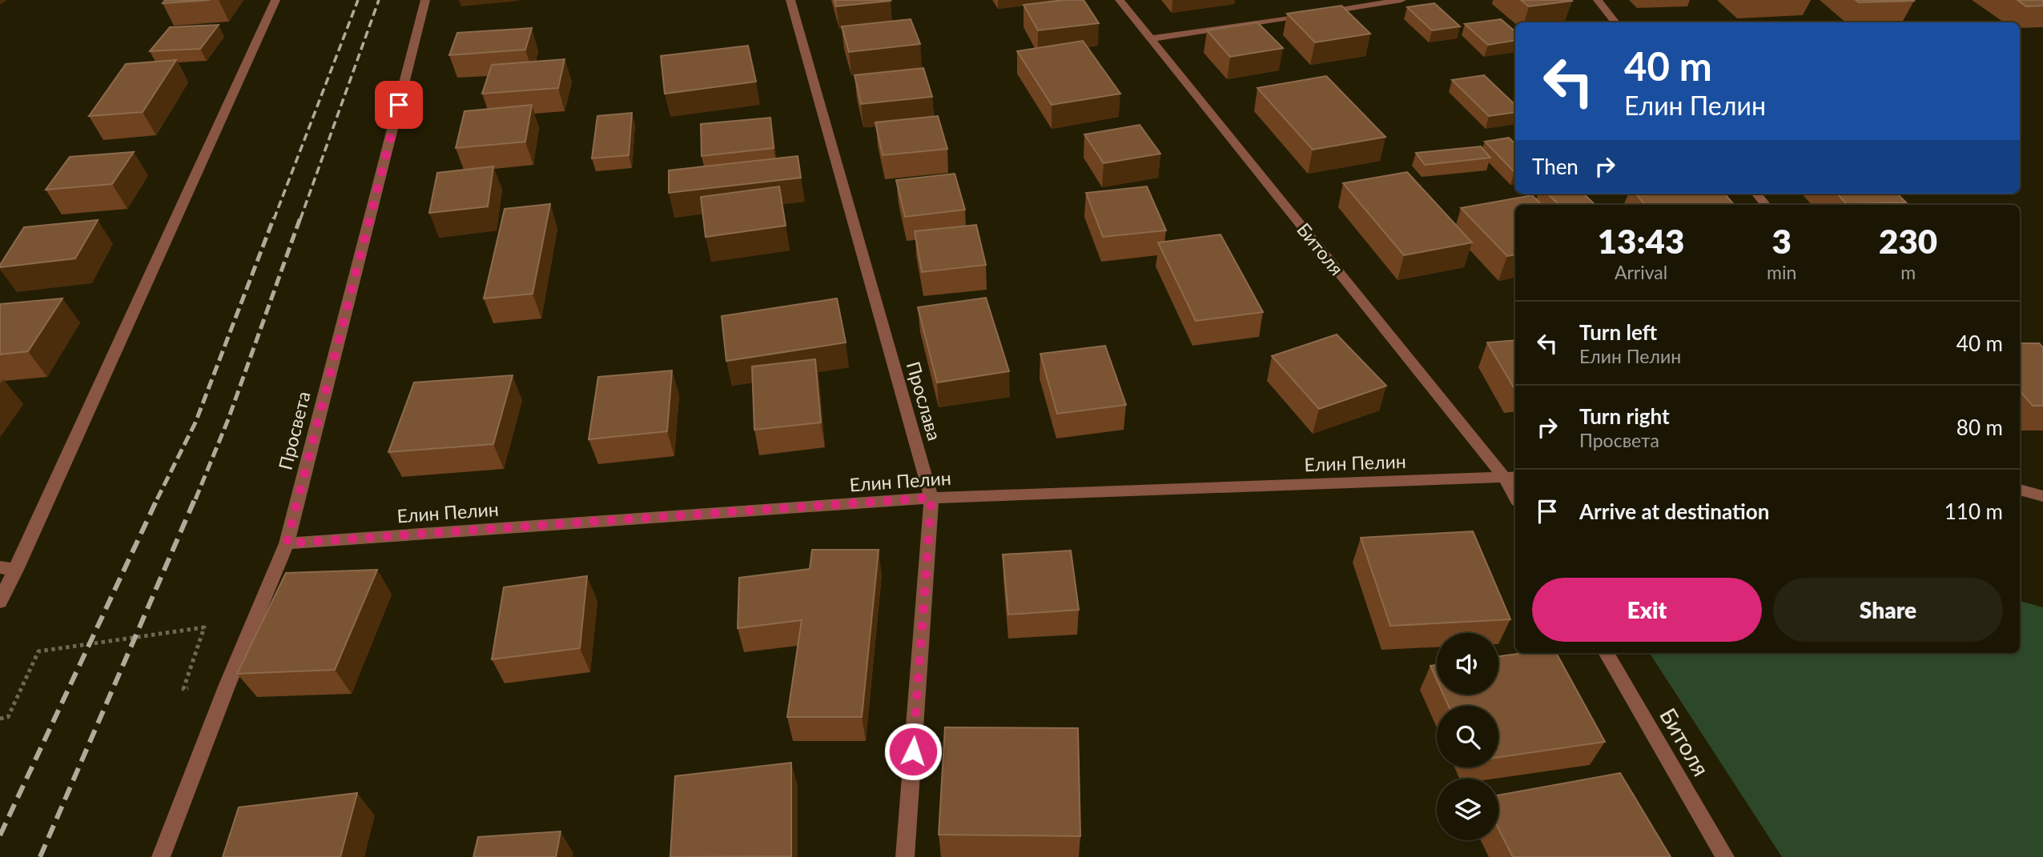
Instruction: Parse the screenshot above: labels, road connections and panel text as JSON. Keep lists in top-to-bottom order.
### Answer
{
  "streets": {
    "street": [
      "Битоля",
      "Прослава",
      "Просвета",
      "Елин Пелин"
    ]
  },
  "crossings": [
    ["Битоля", "Елин Пелин"],
    ["Прослава", "Елин Пелин"],
    ["Просвета", "Елин Пелин"]
  ],
  "page": {
    "turn": ["40 m", "Елин Пелин"],
    "then": "Then",
    "eta": [
      "13:43",
      "Arrival",
      "3",
      "min",
      "230",
      "m"
    ],
    "list": [
      {
        "name": "Turn left",
        "note": "Елин Пелин",
        "value": "40 m"
      },
      {
        "name": "Turn right",
        "note": "Просвета",
        "value": "80 m"
      },
      {
        "name": "Arrive at destination",
        "value": "110 m"
      }
    ],
    "buttons": ["Exit", "Share"]
  }
}
